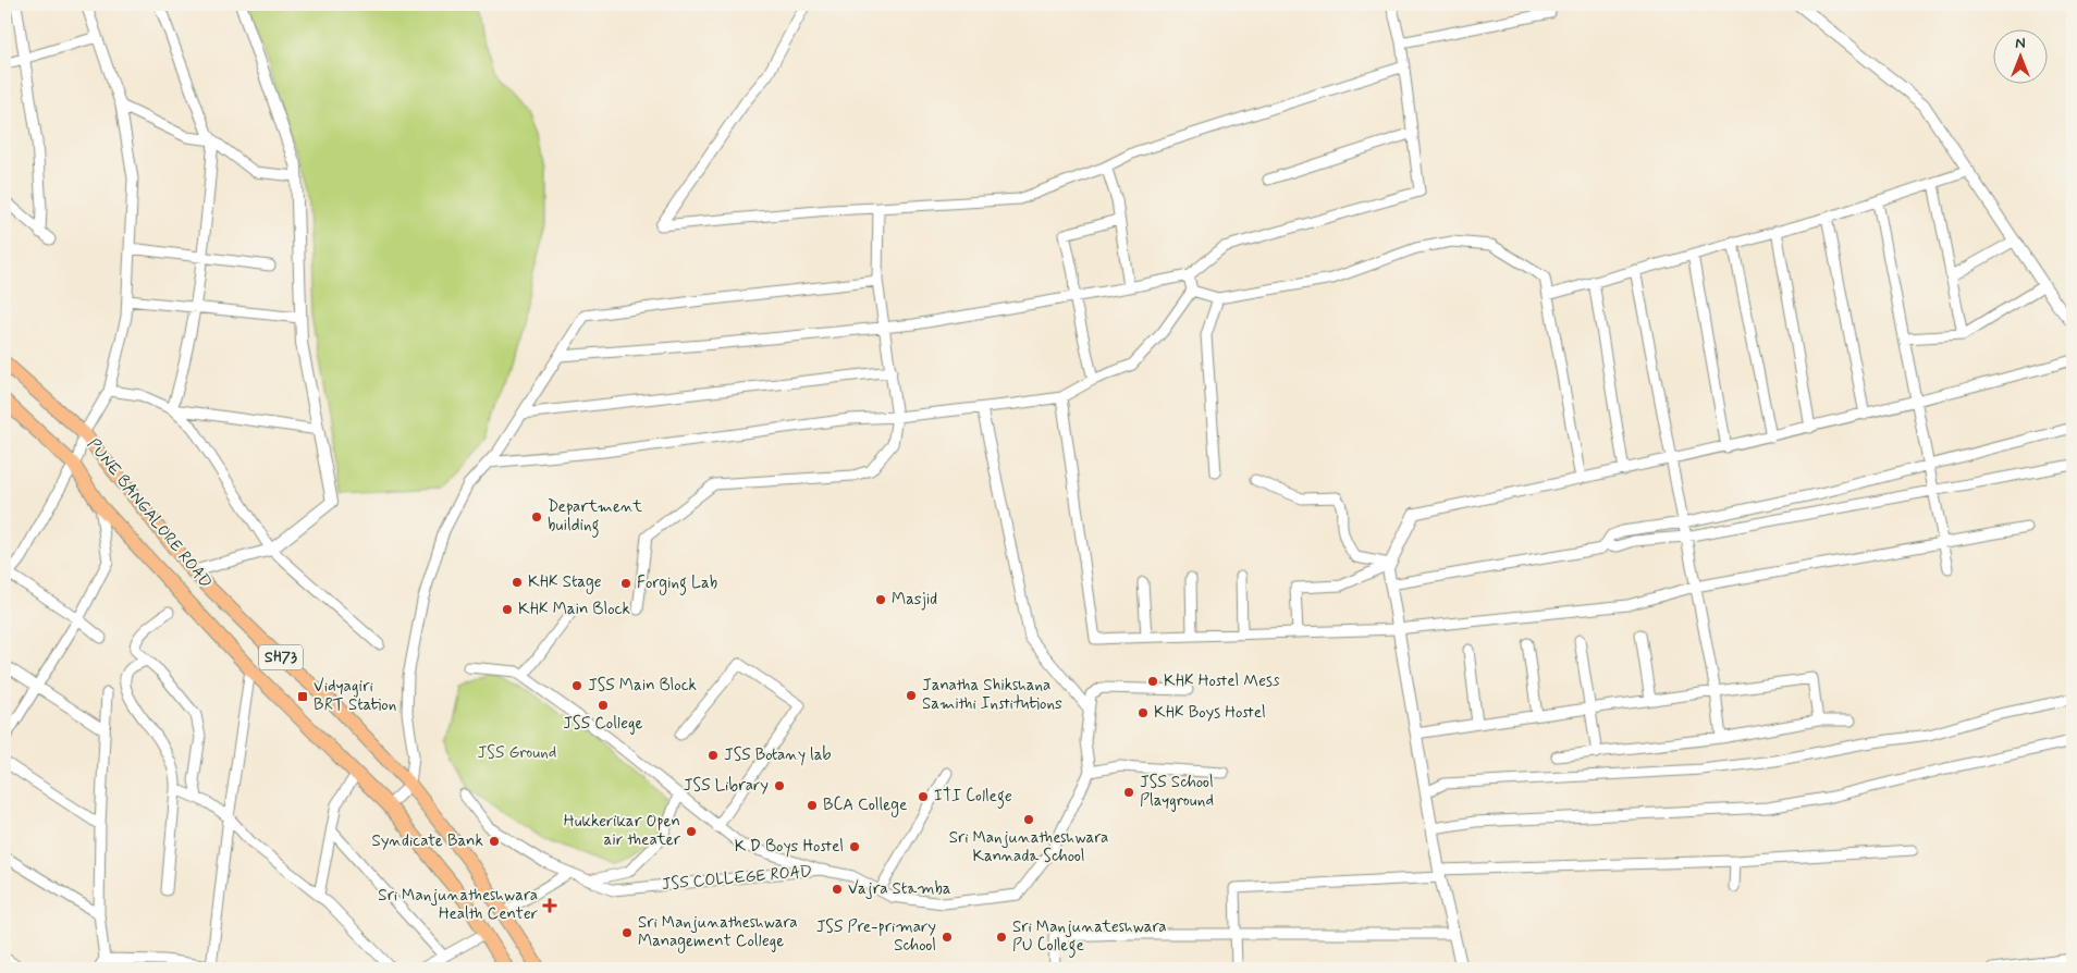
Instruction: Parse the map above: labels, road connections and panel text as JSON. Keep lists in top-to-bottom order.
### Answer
{
  "streets": {
    "main road": ["PUNE BANGALORE ROAD", "SH73"],
    "street": ["JSS COLLEGE ROAD"]
  },
  "parks": ["JSS Ground"],
  "places": {
    "other": [
      "Department building",
      "KHK Stage",
      "Forging Lab",
      "Masjid",
      "KHK Main Block",
      "KHK Hostel Mess",
      "JSS Main Block",
      "Janatha Shikshana Samithi Institutions",
      "JSS College",
      "KHK Boys Hostel",
      "JSS Botany lab",
      "JSS Library",
      "JSS School Playground",
      "ITI College",
      "BCA College",
      "Sri Manjunatheshwara Kannada School",
      "Hukkerikar Open air theater",
      "Syndicate Bank",
      "K D Boys Hostel",
      "Vajra Stamba",
      "Sri Manjunatheshwara Management College",
      "JSS Pre-primary School",
      "Sri Manjunateshwara PU College"
    ],
    "transit": ["Vidyagiri BRT Station"],
    "health": ["Sri Manjunatheshwara Health Center"]
  },
  "north": "top"
}
